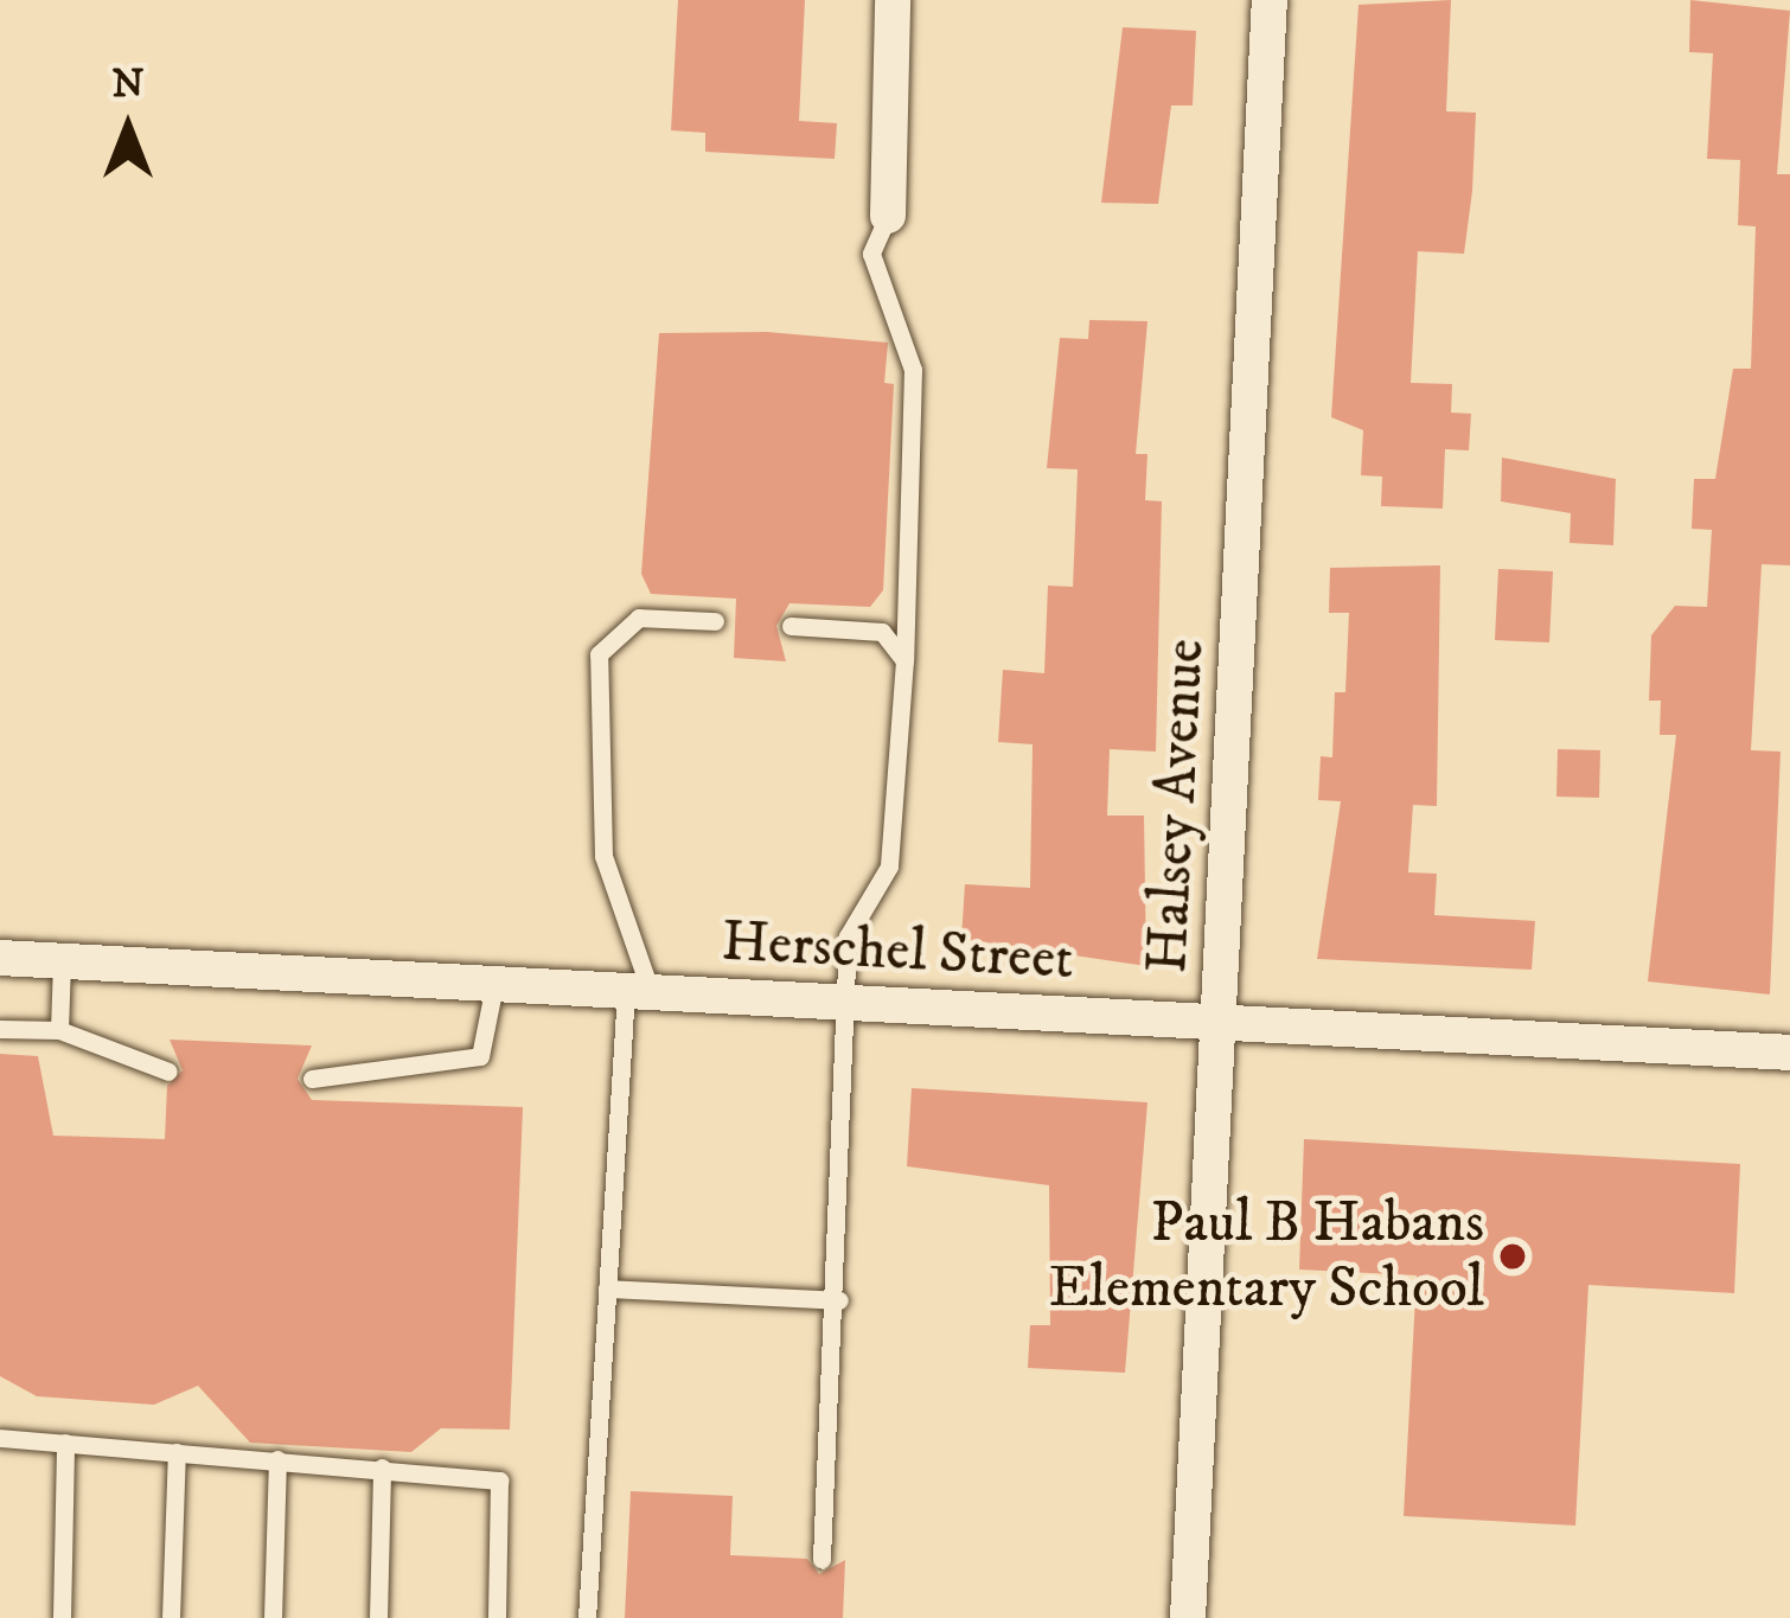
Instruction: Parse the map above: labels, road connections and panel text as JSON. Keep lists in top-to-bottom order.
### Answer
{
  "streets": {
    "street": ["Halsey Avenue", "Herschel Street"]
  },
  "crossings": [
    ["Halsey Avenue", "Herschel Street"]
  ],
  "places": ["Paul B Habans Elementary School"],
  "north": "top"
}
